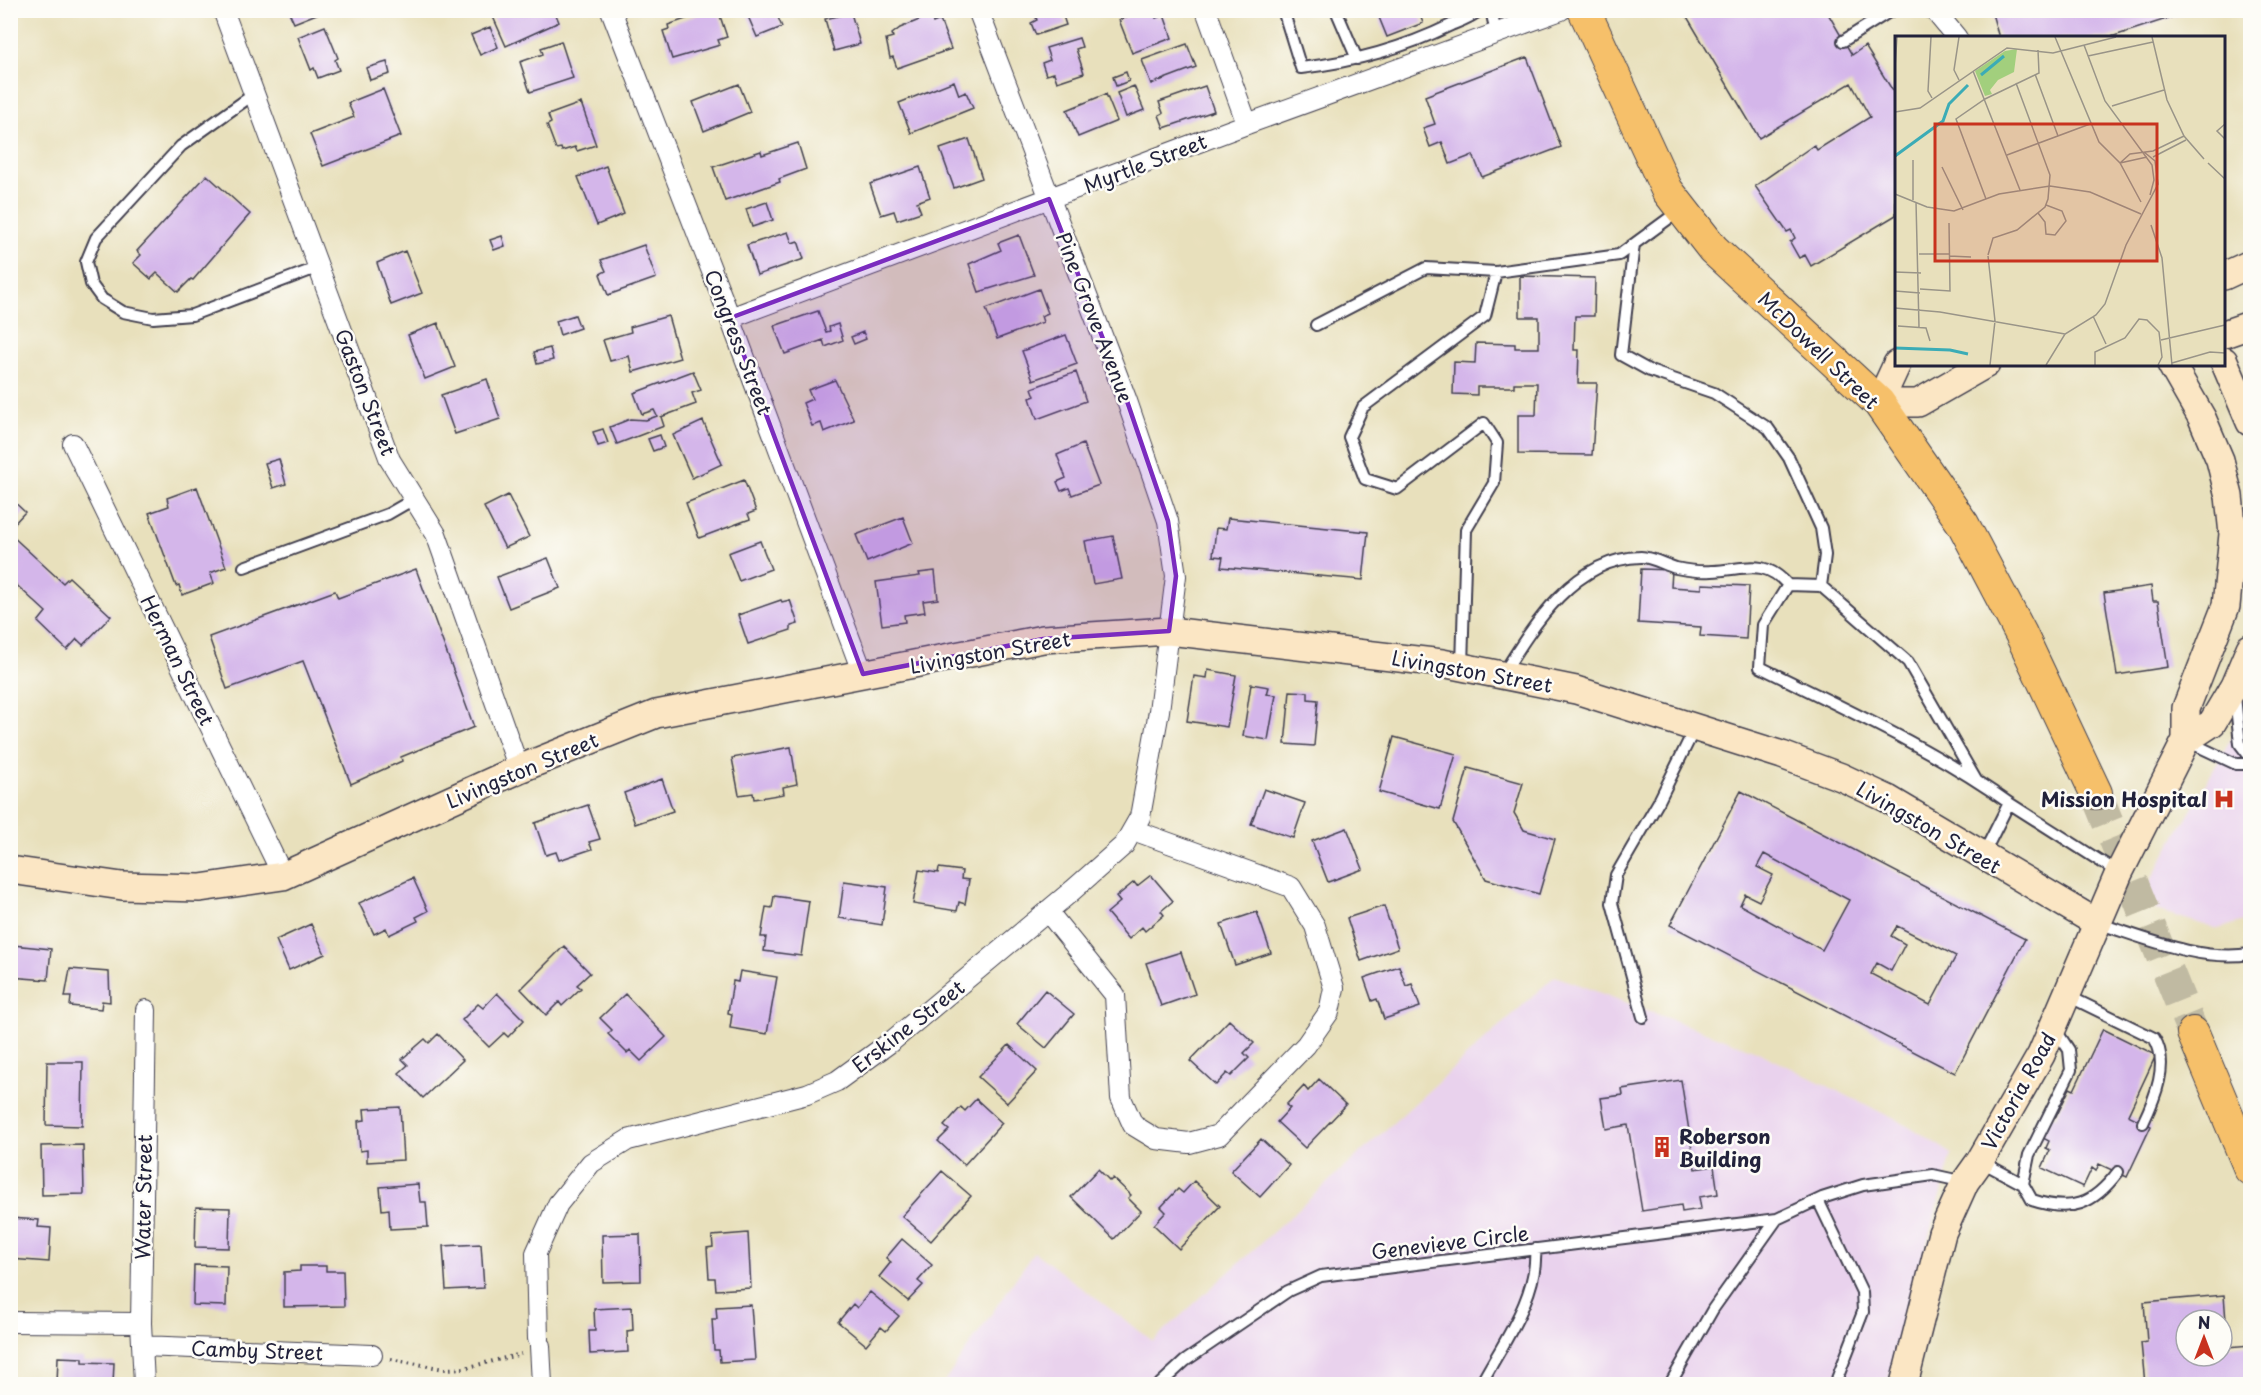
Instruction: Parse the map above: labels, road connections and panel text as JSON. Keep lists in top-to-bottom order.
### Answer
{
  "streets": {
    "main road": ["McDowell Street"],
    "street": [
      "Myrtle Street",
      "Pine Grove Avenue",
      "Congress Street",
      "Gaston Street",
      "Livingston Street",
      "Herman Street",
      "Erskine Street",
      "Victoria Road",
      "Water Street",
      "Camby Street"
    ],
    "lane": ["Genevieve Circle"]
  },
  "crossings": [
    ["Myrtle Street", "Pine Grove Avenue"],
    ["Myrtle Street", "Congress Street"],
    ["Pine Grove Avenue", "Livingston Street"],
    ["Pine Grove Avenue", "Erskine Street"],
    ["Congress Street", "Livingston Street"],
    ["Gaston Street", "Livingston Street"],
    ["Livingston Street", "Herman Street"],
    ["Livingston Street", "Erskine Street"],
    ["Livingston Street", "Victoria Road"],
    ["Water Street", "Camby Street"]
  ],
  "places": {
    "hospital": ["Mission Hospital"],
    "building": ["Roberson Building"]
  },
  "north": "top"
}
